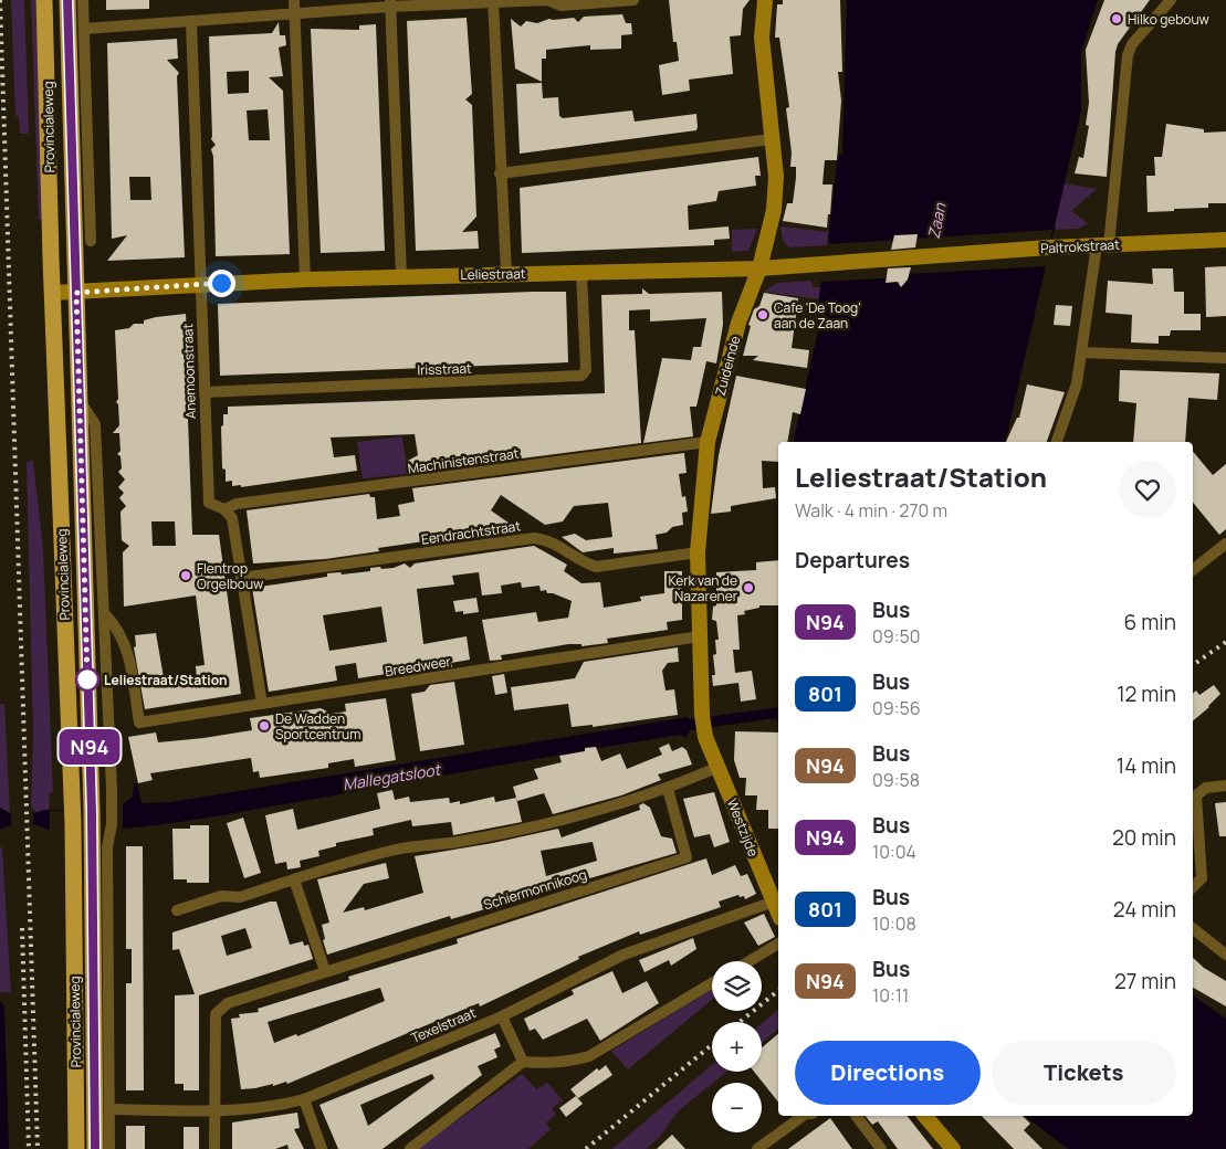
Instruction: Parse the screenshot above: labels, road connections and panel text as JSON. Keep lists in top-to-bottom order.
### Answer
{
  "streets": {
    "main road": ["Provincialeweg"],
    "street": [
      "Paltrokstraat",
      "Leliestraat",
      "Zuideinde",
      "Irisstraat",
      "Anemoonstraat",
      "Machinistenstraat",
      "Eendrachtstraat",
      "Breedweer",
      "Westzijde",
      "Schiermonnikoog",
      "Texelstraat"
    ]
  },
  "crossings": [
    ["Provincialeweg", "Leliestraat"],
    ["Paltrokstraat", "Leliestraat"],
    ["Leliestraat", "Zuideinde"],
    ["Leliestraat", "Irisstraat"],
    ["Leliestraat", "Anemoonstraat"],
    ["Zuideinde", "Machinistenstraat"],
    ["Zuideinde", "Eendrachtstraat"],
    ["Zuideinde", "Breedweer"],
    ["Zuideinde", "Westzijde"],
    ["Irisstraat", "Anemoonstraat"],
    ["Anemoonstraat", "Machinistenstraat"],
    ["Anemoonstraat", "Eendrachtstraat"],
    ["Anemoonstraat", "Breedweer"],
    ["Westzijde", "Texelstraat"]
  ],
  "water": ["Zaan", "Mallegatsloot"],
  "places": [
    "Hilko gebouw",
    "Cafe 'De Toog' aan de Zaan",
    "Flentrop Orgelbouw",
    "Kerk van de Nazarener",
    "Leliestraat/Station",
    "De Wadden Sportcentrum"
  ],
  "lines": ["bus line N94"],
  "page": {
    "on_map": "N94",
    "heading": [
      ["Leliestraat/Station", "Walk · 4 min · 270 m"],
      "Departures"
    ],
    "list": [
      {
        "mark": "N94",
        "name": "Bus",
        "note": "09:50",
        "value": "6 min"
      },
      {
        "mark": "801",
        "name": "Bus",
        "note": "09:56",
        "value": "12 min"
      },
      {
        "mark": "N94",
        "name": "Bus",
        "note": "09:58",
        "value": "14 min"
      },
      {
        "mark": "N94",
        "name": "Bus",
        "note": "10:04",
        "value": "20 min"
      },
      {
        "mark": "801",
        "name": "Bus",
        "note": "10:08",
        "value": "24 min"
      },
      {
        "mark": "N94",
        "name": "Bus",
        "note": "10:11",
        "value": "27 min"
      }
    ],
    "map_buttons": ["+", "−"],
    "buttons": ["Directions", "Tickets"]
  }
}
